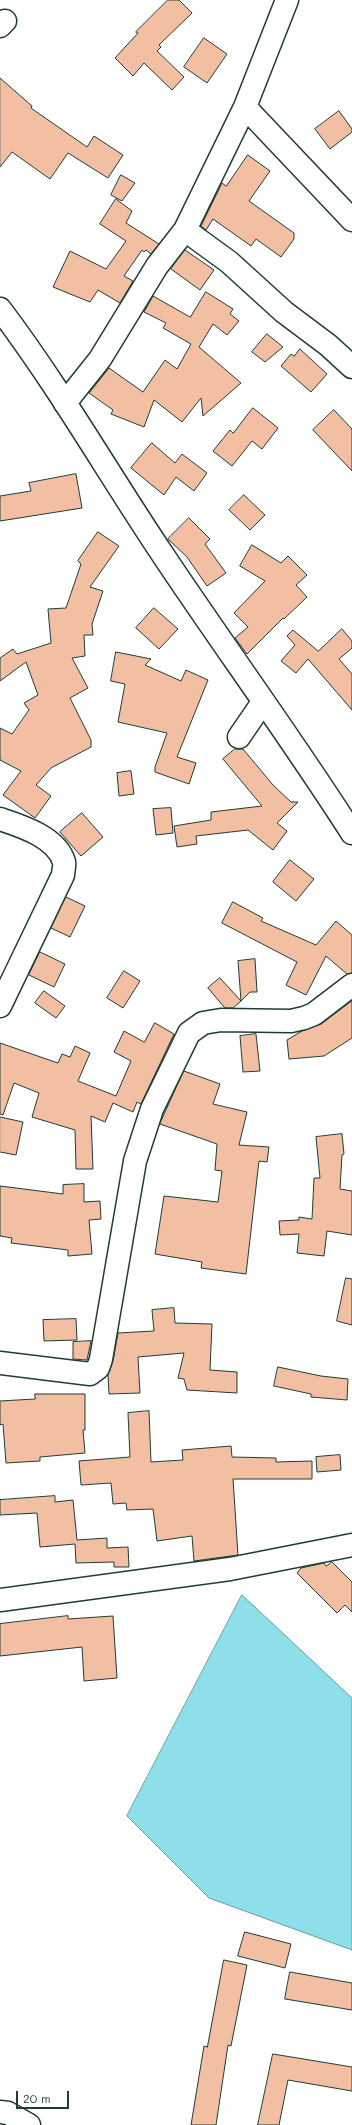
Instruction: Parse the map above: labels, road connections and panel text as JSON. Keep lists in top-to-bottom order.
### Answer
{
  "scale_bar": "20 m"
}
